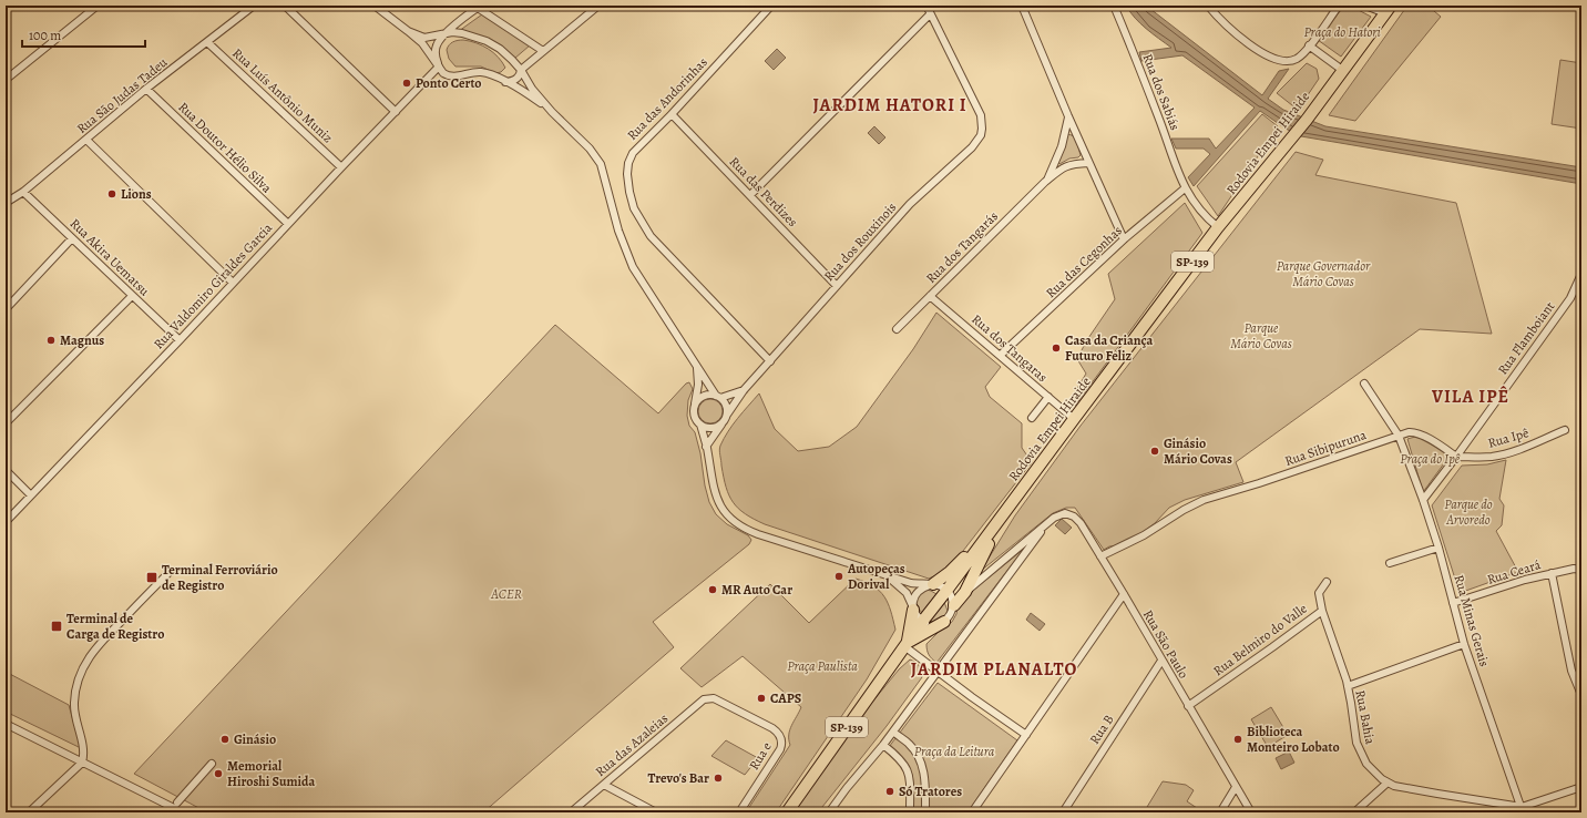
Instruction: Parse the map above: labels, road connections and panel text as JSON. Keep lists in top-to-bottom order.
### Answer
{
  "streets": {
    "main road": ["Rodovia Empei Hiraide", "SP-139"],
    "street": [
      "Rua dos Sabiás",
      "Rua São Judas Tadeu",
      "Rua Luís Antônio Muniz",
      "Rua das Andorinhas",
      "Rua Doutor Hélio Silva",
      "Rua das Perdizes",
      "Rua dos Rouxinois",
      "Rua dos Tangarás",
      "Rua Akira Uematsu",
      "Rua das Cegonhas",
      "Rua Valdomiro Giraldes Garcia",
      "Rua Flamboiant",
      "Rua dos Tangaras",
      "Rua Ipê",
      "Rua Sibipuruna",
      "Rua Ceará",
      "Rua Minas Gerais",
      "Rua Belmiro do Valle",
      "Rua São Paulo",
      "Rua Bahia",
      "Rua B",
      "Rua das Azaleias",
      "Rua e"
    ]
  },
  "crossings": [
    ["Rua dos Sabiás", "Rodovia Empei Hiraide"],
    ["Rua dos Sabiás", "Rua das Cegonhas"],
    ["Rua São Judas Tadeu", "Rua Luís Antônio Muniz"],
    ["Rua São Judas Tadeu", "Rua Doutor Hélio Silva"],
    ["Rua São Judas Tadeu", "Rua Akira Uematsu"],
    ["Rua Luís Antônio Muniz", "Rua Valdomiro Giraldes Garcia"],
    ["Rua das Andorinhas", "Rua das Perdizes"],
    ["Rua das Andorinhas", "Rua dos Rouxinois"],
    ["Rodovia Empei Hiraide", "Rua dos Tangaras"],
    ["Rua Doutor Hélio Silva", "Rua Valdomiro Giraldes Garcia"],
    ["Rua das Perdizes", "Rua dos Rouxinois"],
    ["Rua dos Tangarás", "Rua dos Tangaras"],
    ["Rua Akira Uematsu", "Rua Valdomiro Giraldes Garcia"],
    ["Rua das Cegonhas", "Rua dos Tangaras"],
    ["Rua Flamboiant", "Rua Ipê"],
    ["Rua Flamboiant", "Rua Sibipuruna"],
    ["Rua Flamboiant", "Rua Minas Gerais"],
    ["Rua Ipê", "Rua Sibipuruna"],
    ["Rua Sibipuruna", "Rua Minas Gerais"],
    ["Rua Sibipuruna", "Rua São Paulo"],
    ["Rua Ceará", "Rua Minas Gerais"],
    ["Rua Minas Gerais", "Rua Bahia"],
    ["Rua Belmiro do Valle", "Rua São Paulo"],
    ["Rua São Paulo", "Rua B"],
    ["Rua das Azaleias", "Rua e"]
  ],
  "districts": ["JARDIM HATORI I", "VILA IPÊ", "JARDIM PLANALTO"],
  "parks": [
    "Praça do Hatori",
    "Parque Governador Mário Covas",
    "Parque Mário Covas",
    "Praça do Ipê",
    "Parque do Arvoredo",
    "ACER",
    "Praça Paulista",
    "Praça da Leitura"
  ],
  "places": {
    "other": [
      "Ponto Certo",
      "Lions",
      "Magnus",
      "Casa da Criança Futuro Feliz",
      "Ginásio Mário Covas",
      "Autopeças Dorival",
      "MR Auto Car",
      "CAPS",
      "Ginásio",
      "Biblioteca Monteiro Lobato",
      "Memorial Hiroshi Sumida",
      "Trevo's Bar",
      "Só Tratores"
    ],
    "transit": ["Terminal Ferroviário de Registro", "Terminal de Carga de Registro"]
  },
  "scale_bar": "100 m"
}
